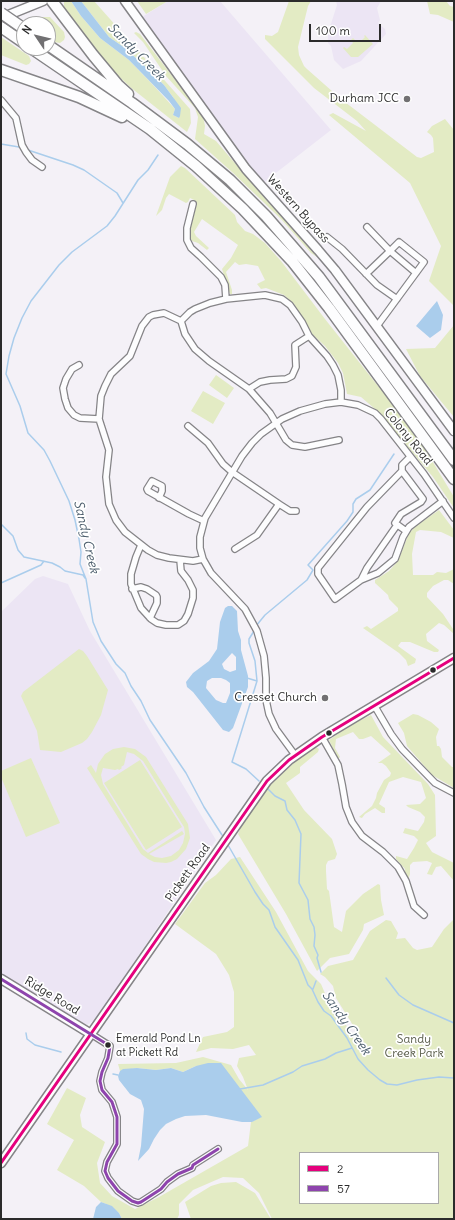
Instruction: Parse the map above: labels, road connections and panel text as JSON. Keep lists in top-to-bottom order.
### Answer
{
  "streets": {
    "street": [
      "Western Bypass",
      "Colony Road",
      "Pickett Road",
      "Ridge Road"
    ]
  },
  "crossings": [
    ["Colony Road", "Pickett Road"],
    ["Pickett Road", "Ridge Road"]
  ],
  "water": ["Sandy Creek"],
  "parks": ["Sandy Creek Park"],
  "places": ["Durham JCC", "Cresset Church", "Emerald Pond Ln at Pickett Rd"],
  "lines": ["transit line 2", "transit line 57"],
  "legend": ["2", "57"],
  "scale_bar": "100 m",
  "north": "top left"
}
